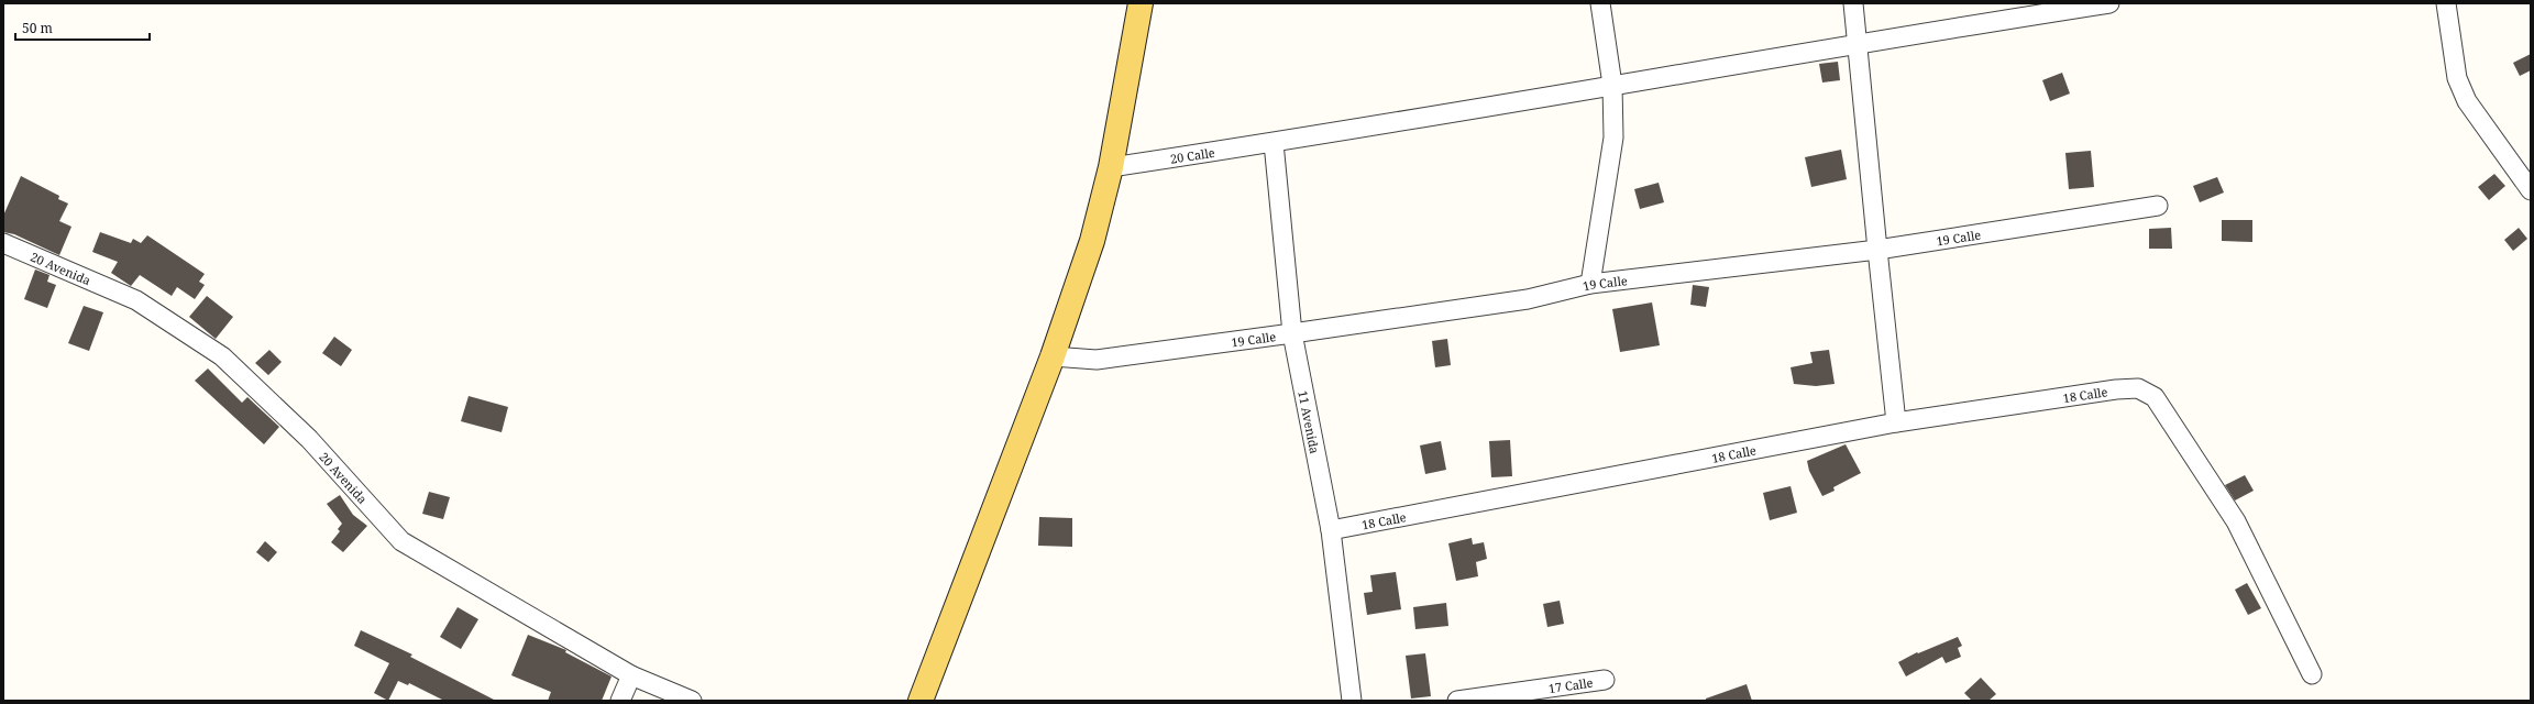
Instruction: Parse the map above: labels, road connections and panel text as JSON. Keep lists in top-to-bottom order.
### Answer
{
  "streets": {
    "street": [
      "20 Calle",
      "19 Calle",
      "20 Avenida",
      "18 Calle",
      "11 Avenida",
      "17 Calle"
    ]
  },
  "crossings": [
    ["20 Calle", "11 Avenida"],
    ["19 Calle", "11 Avenida"],
    ["18 Calle", "11 Avenida"]
  ],
  "scale_bar": "50 m"
}
